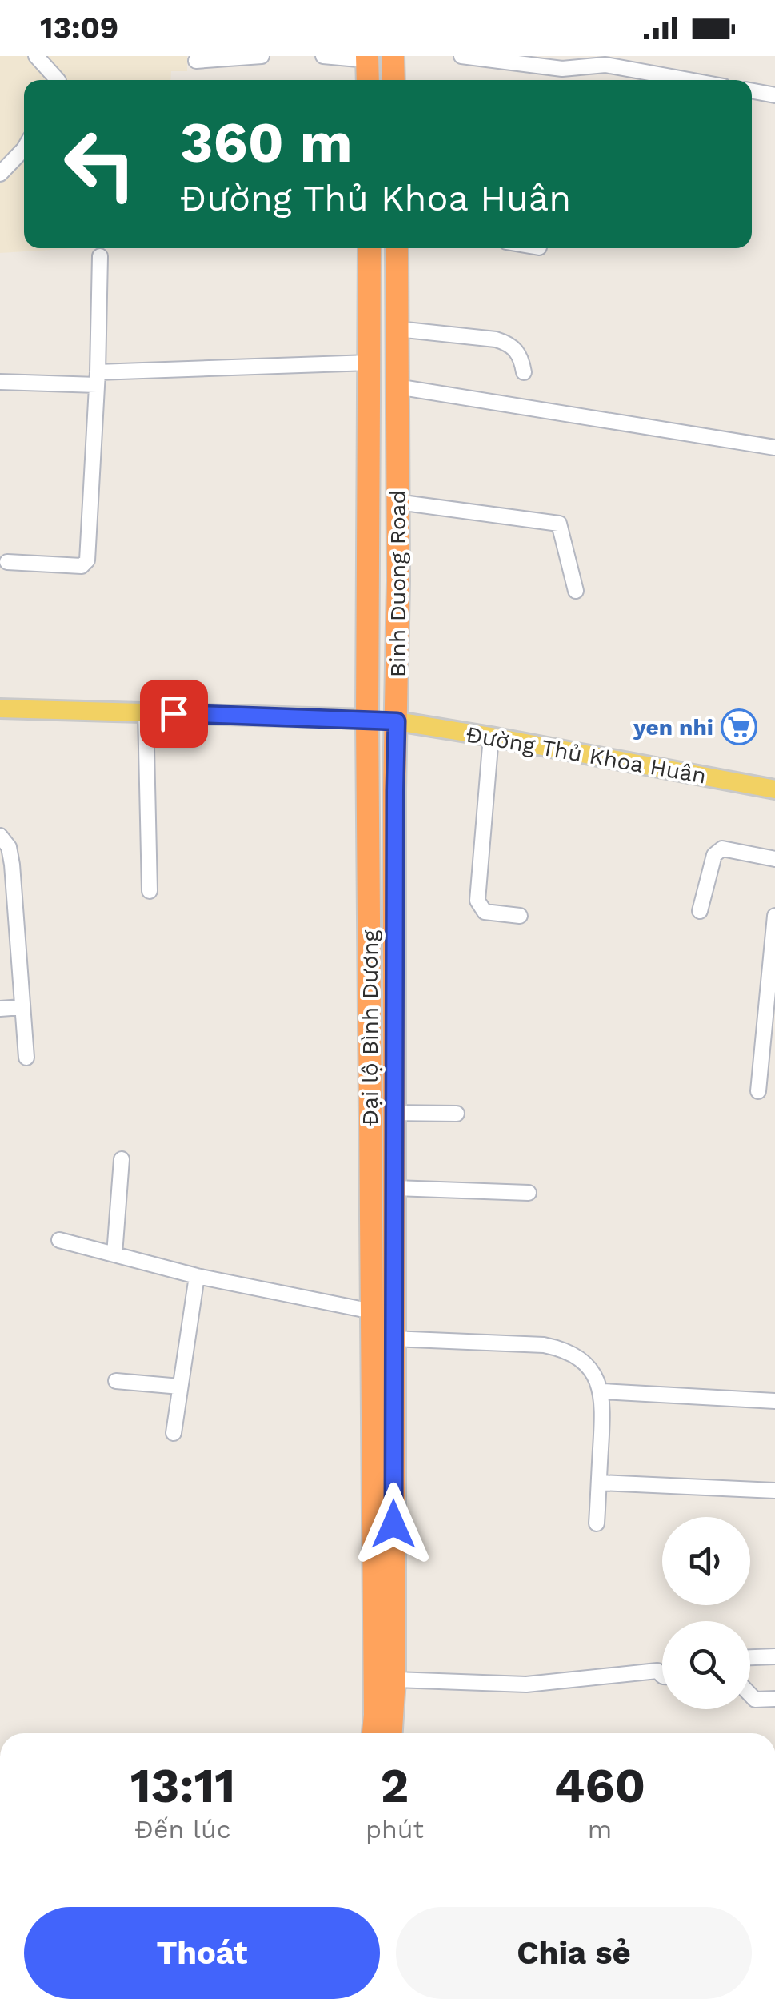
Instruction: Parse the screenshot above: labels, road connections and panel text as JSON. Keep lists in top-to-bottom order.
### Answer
{
  "streets": {
    "highway": ["Binh Duong Road", "Đại lộ Bình Dương"],
    "main road": ["Đường Thủ Khoa Huân"]
  },
  "crossings": [
    ["Binh Duong Road", "Đường Thủ Khoa Huân"],
    ["Binh Duong Road", "Đại lộ Bình Dương"]
  ],
  "places": {
    "supermarket": ["yen nhi"]
  },
  "page": {
    "status": "13:09",
    "turn": ["360 m", "Đường Thủ Khoa Huân"],
    "eta": [
      "13:11",
      "Đến lúc",
      "2",
      "phút",
      "460",
      "m"
    ],
    "buttons": ["Thoát", "Chia sẻ"]
  }
}
